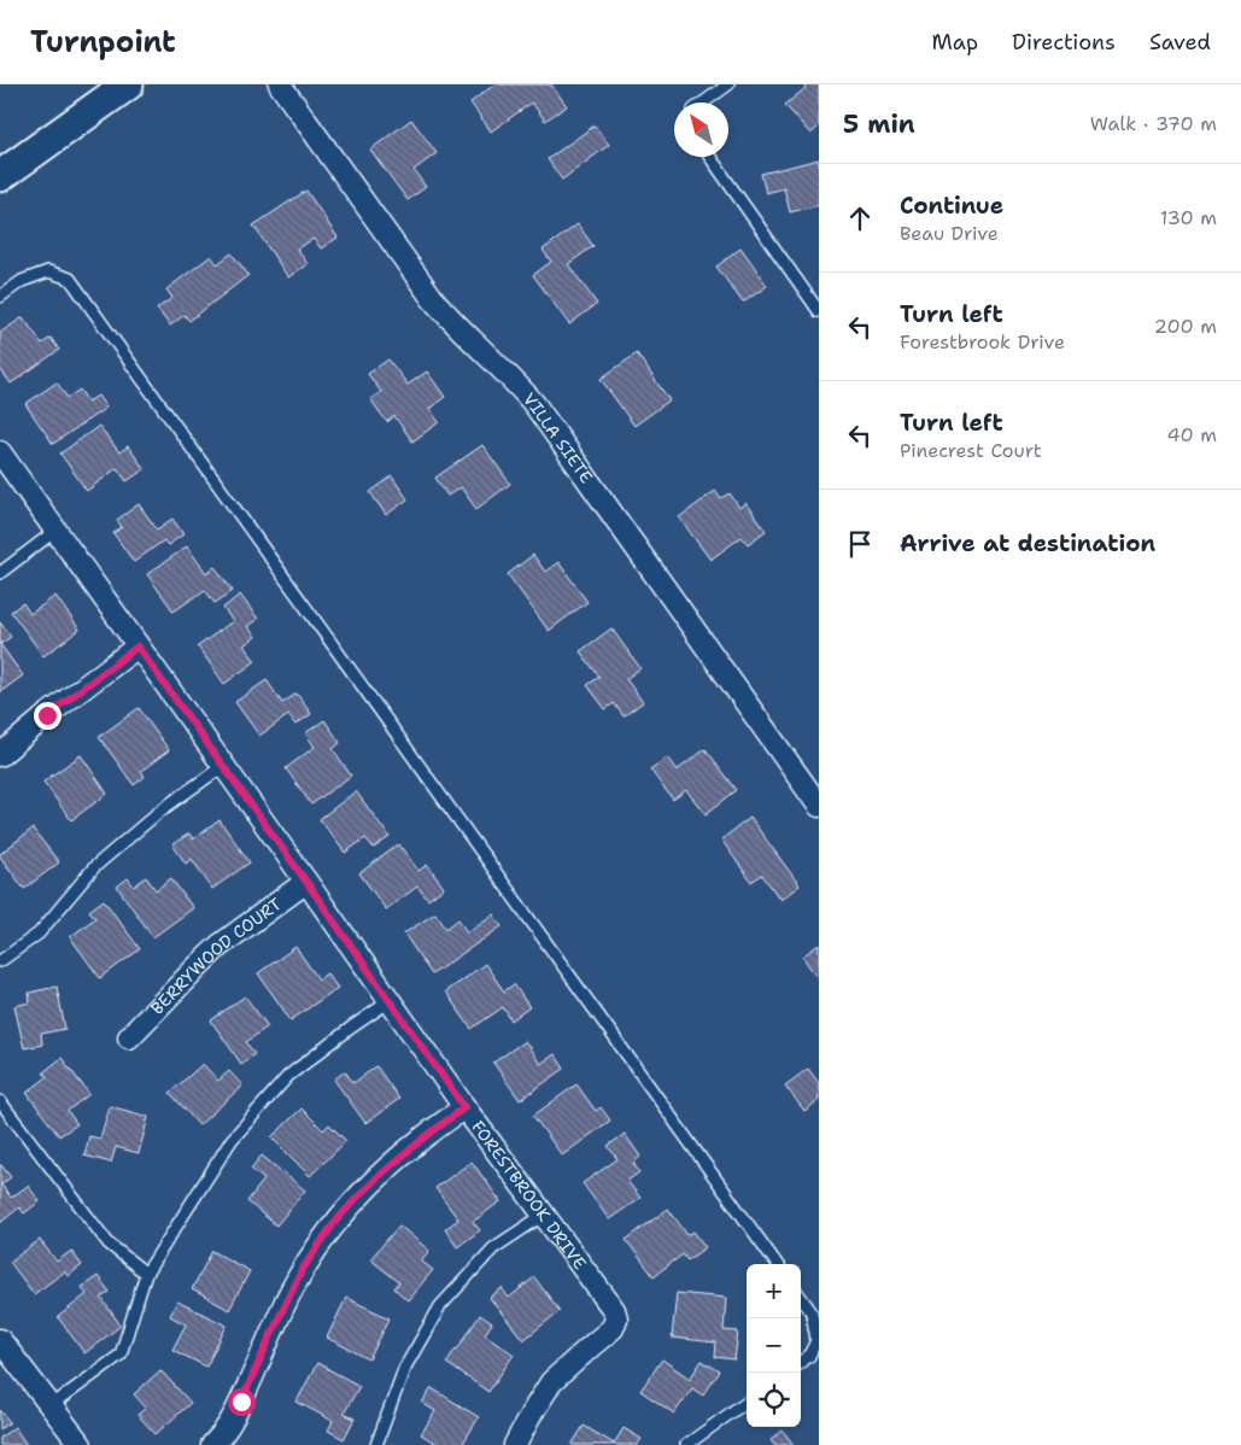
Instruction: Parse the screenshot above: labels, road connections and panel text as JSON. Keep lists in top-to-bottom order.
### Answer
{
  "streets": {
    "street": ["VILLA SIETE", "BERRYWOOD COURT", "FORESTBROOK DRIVE"]
  },
  "crossings": [
    ["BERRYWOOD COURT", "FORESTBROOK DRIVE"]
  ],
  "north": "top left",
  "page": {
    "header": "Turnpoint",
    "nav": ["Map", "Directions", "Saved"],
    "heading": ["5 min", "Walk · 370 m"],
    "list": [
      ["Continue", "Beau Drive", "130 m"],
      ["Turn left", "Forestbrook Drive", "200 m"],
      ["Turn left", "Pinecrest Court", "40 m"],
      "Arrive at destination"
    ],
    "map_buttons": ["+", "−"]
  }
}
